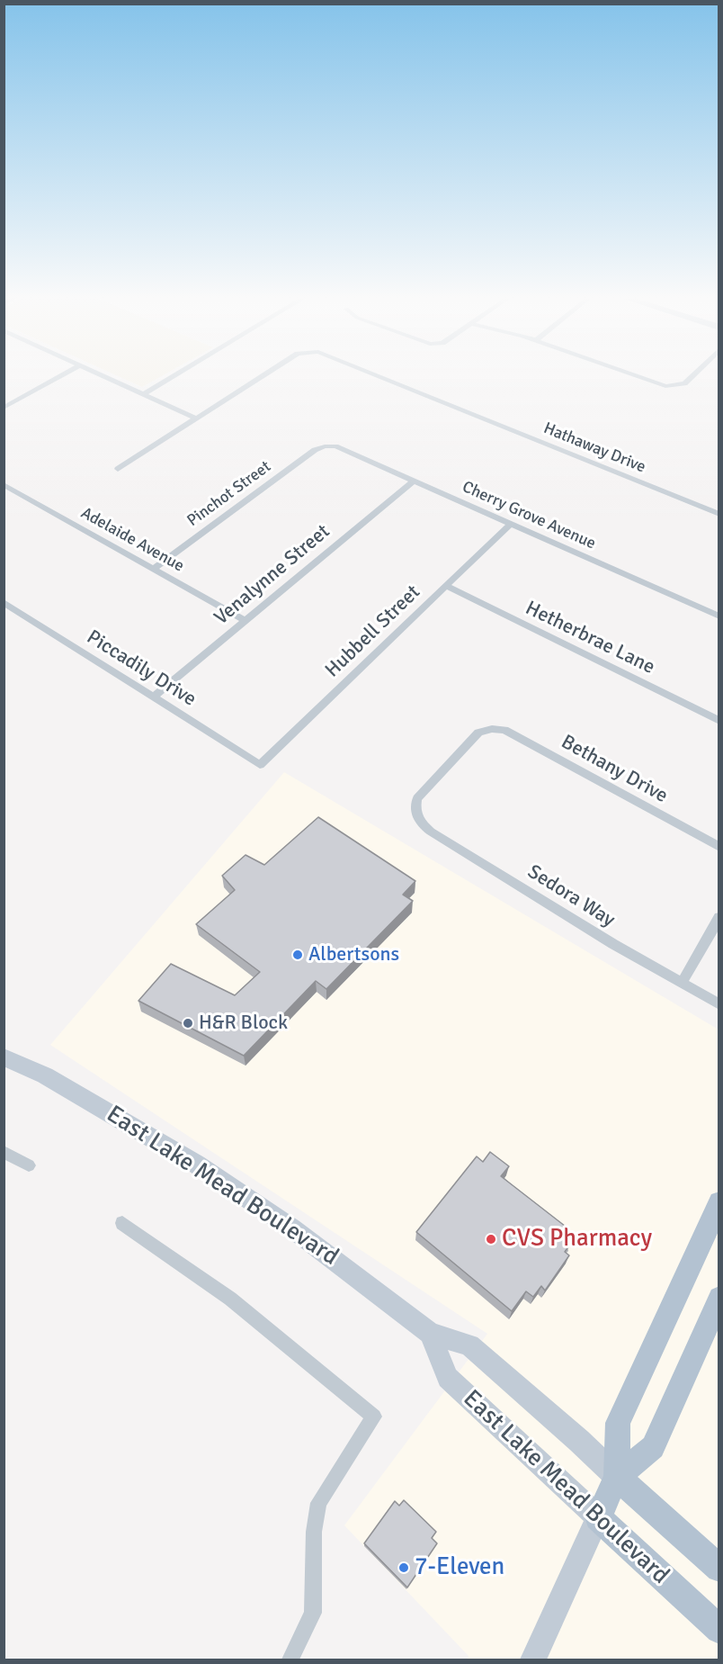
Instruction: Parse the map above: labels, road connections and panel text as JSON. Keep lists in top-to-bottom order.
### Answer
{
  "streets": {
    "main road": ["East Lake Mead Boulevard"],
    "street": [
      "Hathaway Drive",
      "Pinchot Street",
      "Cherry Grove Avenue",
      "Adelaide Avenue",
      "Venalynne Street",
      "Hubbell Street",
      "Hetherbrae Lane",
      "Piccadily Drive",
      "Bethany Drive",
      "Sedora Way"
    ]
  },
  "crossings": [
    ["Pinchot Street", "Cherry Grove Avenue"],
    ["Pinchot Street", "Adelaide Avenue"],
    ["Cherry Grove Avenue", "Venalynne Street"],
    ["Cherry Grove Avenue", "Hubbell Street"],
    ["Adelaide Avenue", "Venalynne Street"],
    ["Venalynne Street", "Piccadily Drive"],
    ["Hubbell Street", "Hetherbrae Lane"],
    ["Hubbell Street", "Piccadily Drive"],
    ["Bethany Drive", "Sedora Way"]
  ],
  "places": [
    "Albertsons",
    "H&R Block",
    "CVS Pharmacy",
    "7-Eleven"
  ]
}
